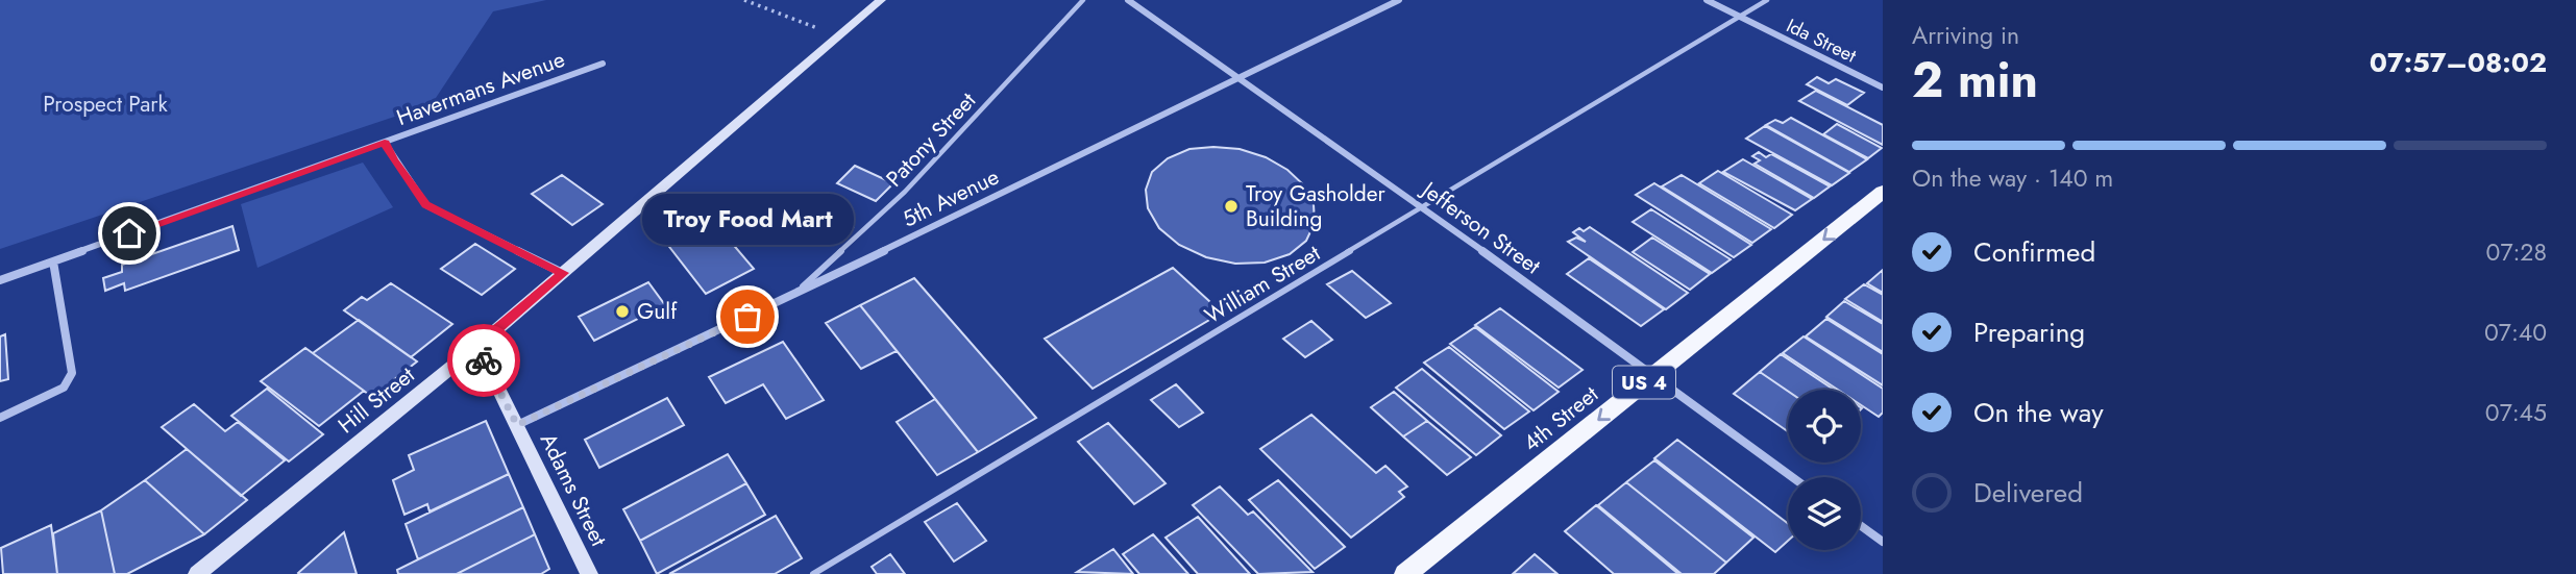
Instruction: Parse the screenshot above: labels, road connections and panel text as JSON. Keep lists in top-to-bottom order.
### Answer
{
  "streets": {
    "main road": ["US 4", "4th Street"],
    "street": [
      "Ida Street",
      "Havermans Avenue",
      "5th Avenue",
      "Jefferson Street",
      "Hill Street",
      "Adams Street"
    ],
    "lane": ["Patony Street", "William Street"]
  },
  "crossings": [
    ["Ida Street", "William Street"],
    ["Patony Street", "5th Avenue"],
    ["5th Avenue", "Jefferson Street"],
    ["5th Avenue", "Adams Street"],
    ["Jefferson Street", "William Street"],
    ["Jefferson Street", "4th Street"],
    ["Hill Street", "Adams Street"]
  ],
  "one_way": ["4th Street"],
  "parks": ["Prospect Park"],
  "places": ["Troy Gasholder Building", "Gulf", "Troy Food Mart"],
  "page": {
    "heading": ["2 min", "Arriving in", "07:57–08:02"],
    "bar": "On the way · 140 m",
    "bubble": "Troy Food Mart",
    "list": [
      ["Confirmed", "07:28"],
      ["Preparing", "07:40"],
      ["On the way", "07:45"],
      "Delivered"
    ]
  }
}
